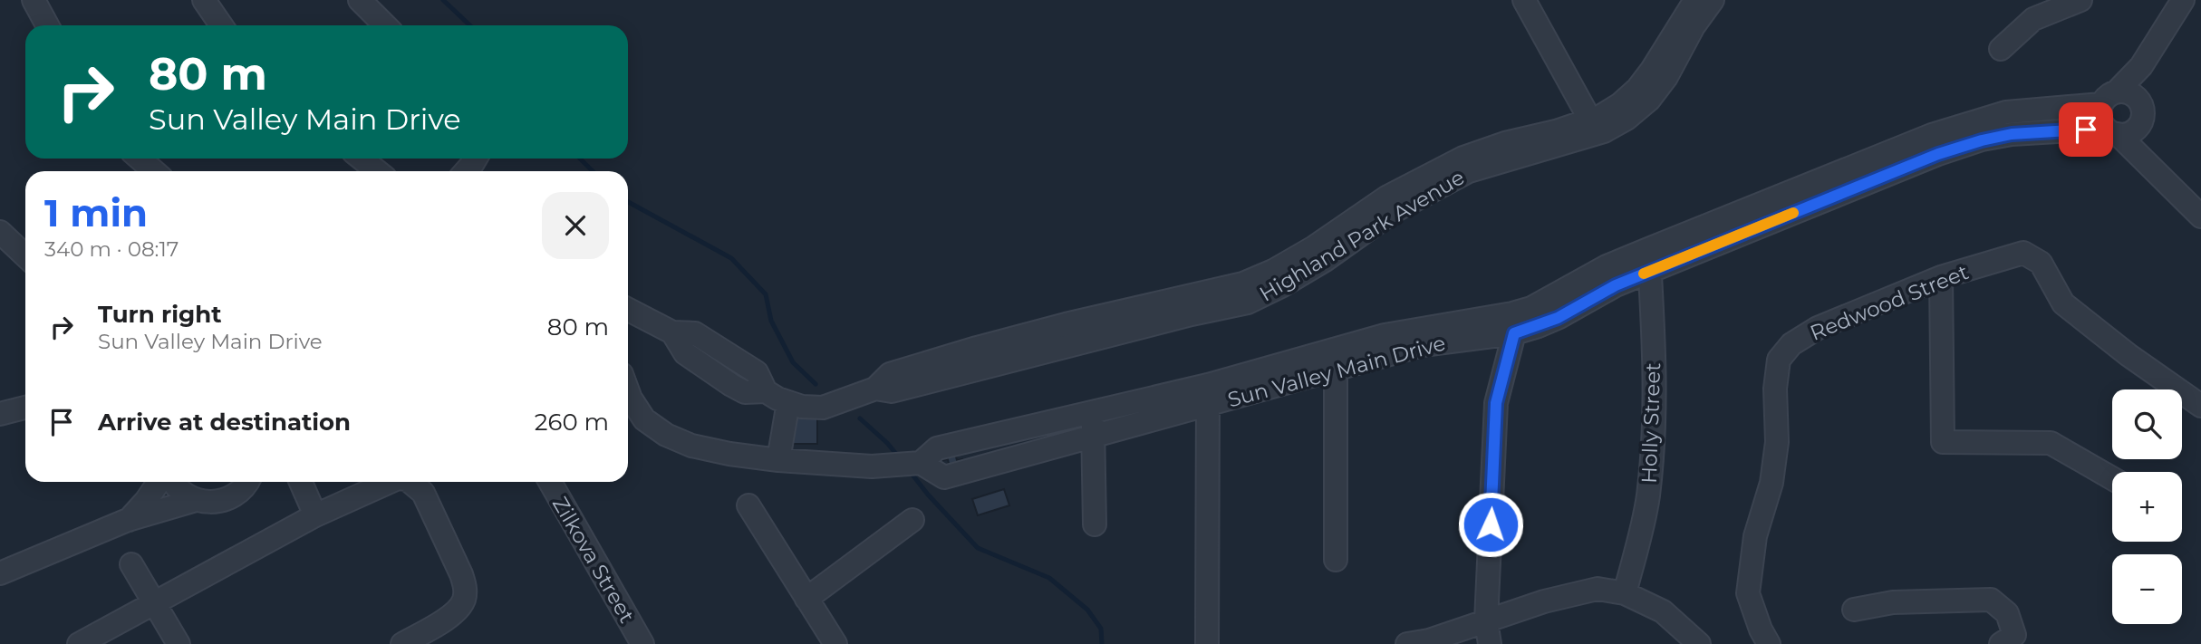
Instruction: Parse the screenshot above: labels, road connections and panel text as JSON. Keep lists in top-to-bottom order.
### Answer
{
  "streets": {
    "street": [
      "Highland Park Avenue",
      "Redwood Street",
      "Sun Valley Main Drive",
      "Holly Street",
      "Zilkova Street"
    ]
  },
  "crossings": [
    ["Sun Valley Main Drive", "Holly Street"]
  ],
  "page": {
    "turn": ["80 m", "Sun Valley Main Drive"],
    "heading": ["1 min", "340 m · 08:17"],
    "list": [
      {
        "name": "Turn right",
        "note": "Sun Valley Main Drive",
        "value": "80 m"
      },
      {
        "name": "Arrive at destination",
        "value": "260 m"
      }
    ],
    "map_buttons": ["+", "−"]
  }
}
